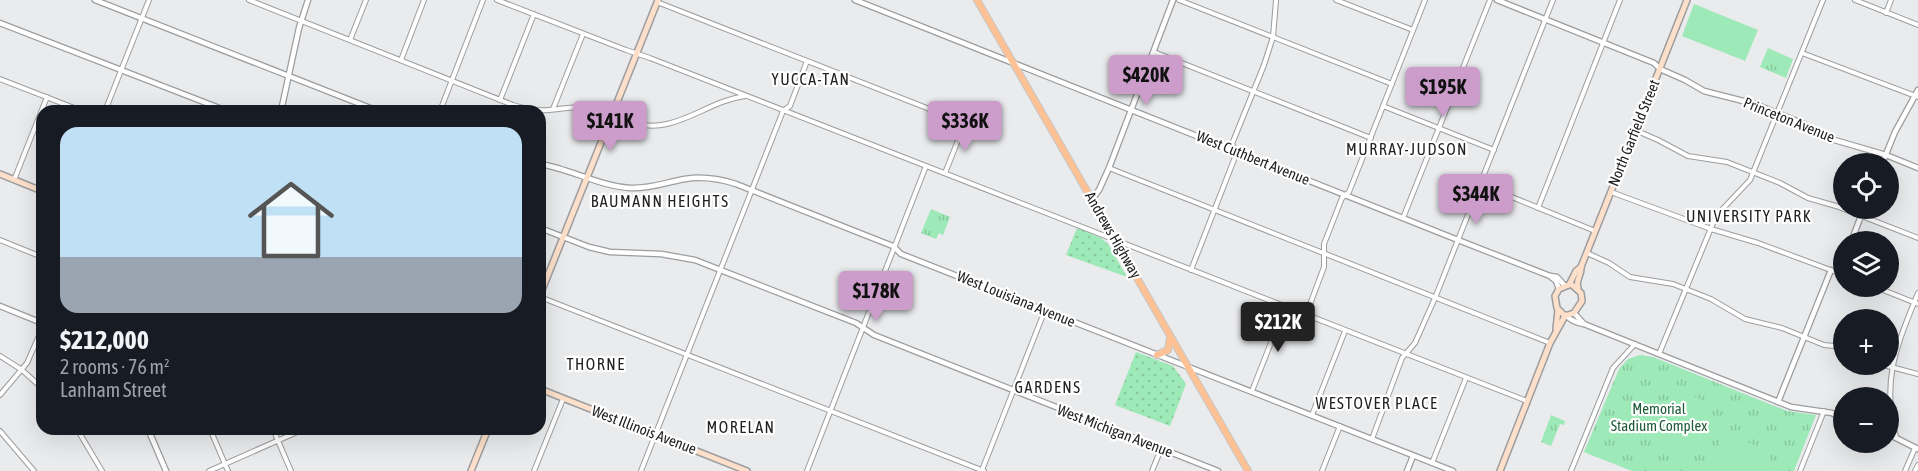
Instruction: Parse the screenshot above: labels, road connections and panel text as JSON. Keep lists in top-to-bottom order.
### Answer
{
  "streets": {
    "main road": ["North Garfield Street", "Andrews Highway", "West Illinois Avenue"],
    "street": [
      "Princeton Avenue",
      "West Cuthbert Avenue",
      "West Louisiana Avenue",
      "West Michigan Avenue"
    ]
  },
  "crossings": [
    ["Princeton Avenue", "North Garfield Street"],
    ["West Cuthbert Avenue", "Andrews Highway"],
    ["Andrews Highway", "West Louisiana Avenue"]
  ],
  "districts": [
    "YUCCA-TAN",
    "MURRAY-JUDSON",
    "BAUMANN HEIGHTS",
    "UNIVERSITY PARK",
    "THORNE",
    "GARDENS",
    "WESTOVER PLACE",
    "MORELAN"
  ],
  "parks": ["Memorial Stadium Complex"],
  "page": {
    "price": [
      "$420K",
      "$195K",
      "$141K",
      "$336K",
      "$344K",
      "$178K",
      "$212K"
    ],
    "list": [
      {
        "name": "$212,000",
        "note": "2 rooms · 76 m² · Lanham Street"
      }
    ],
    "map_buttons": ["+", "−"]
  }
}
